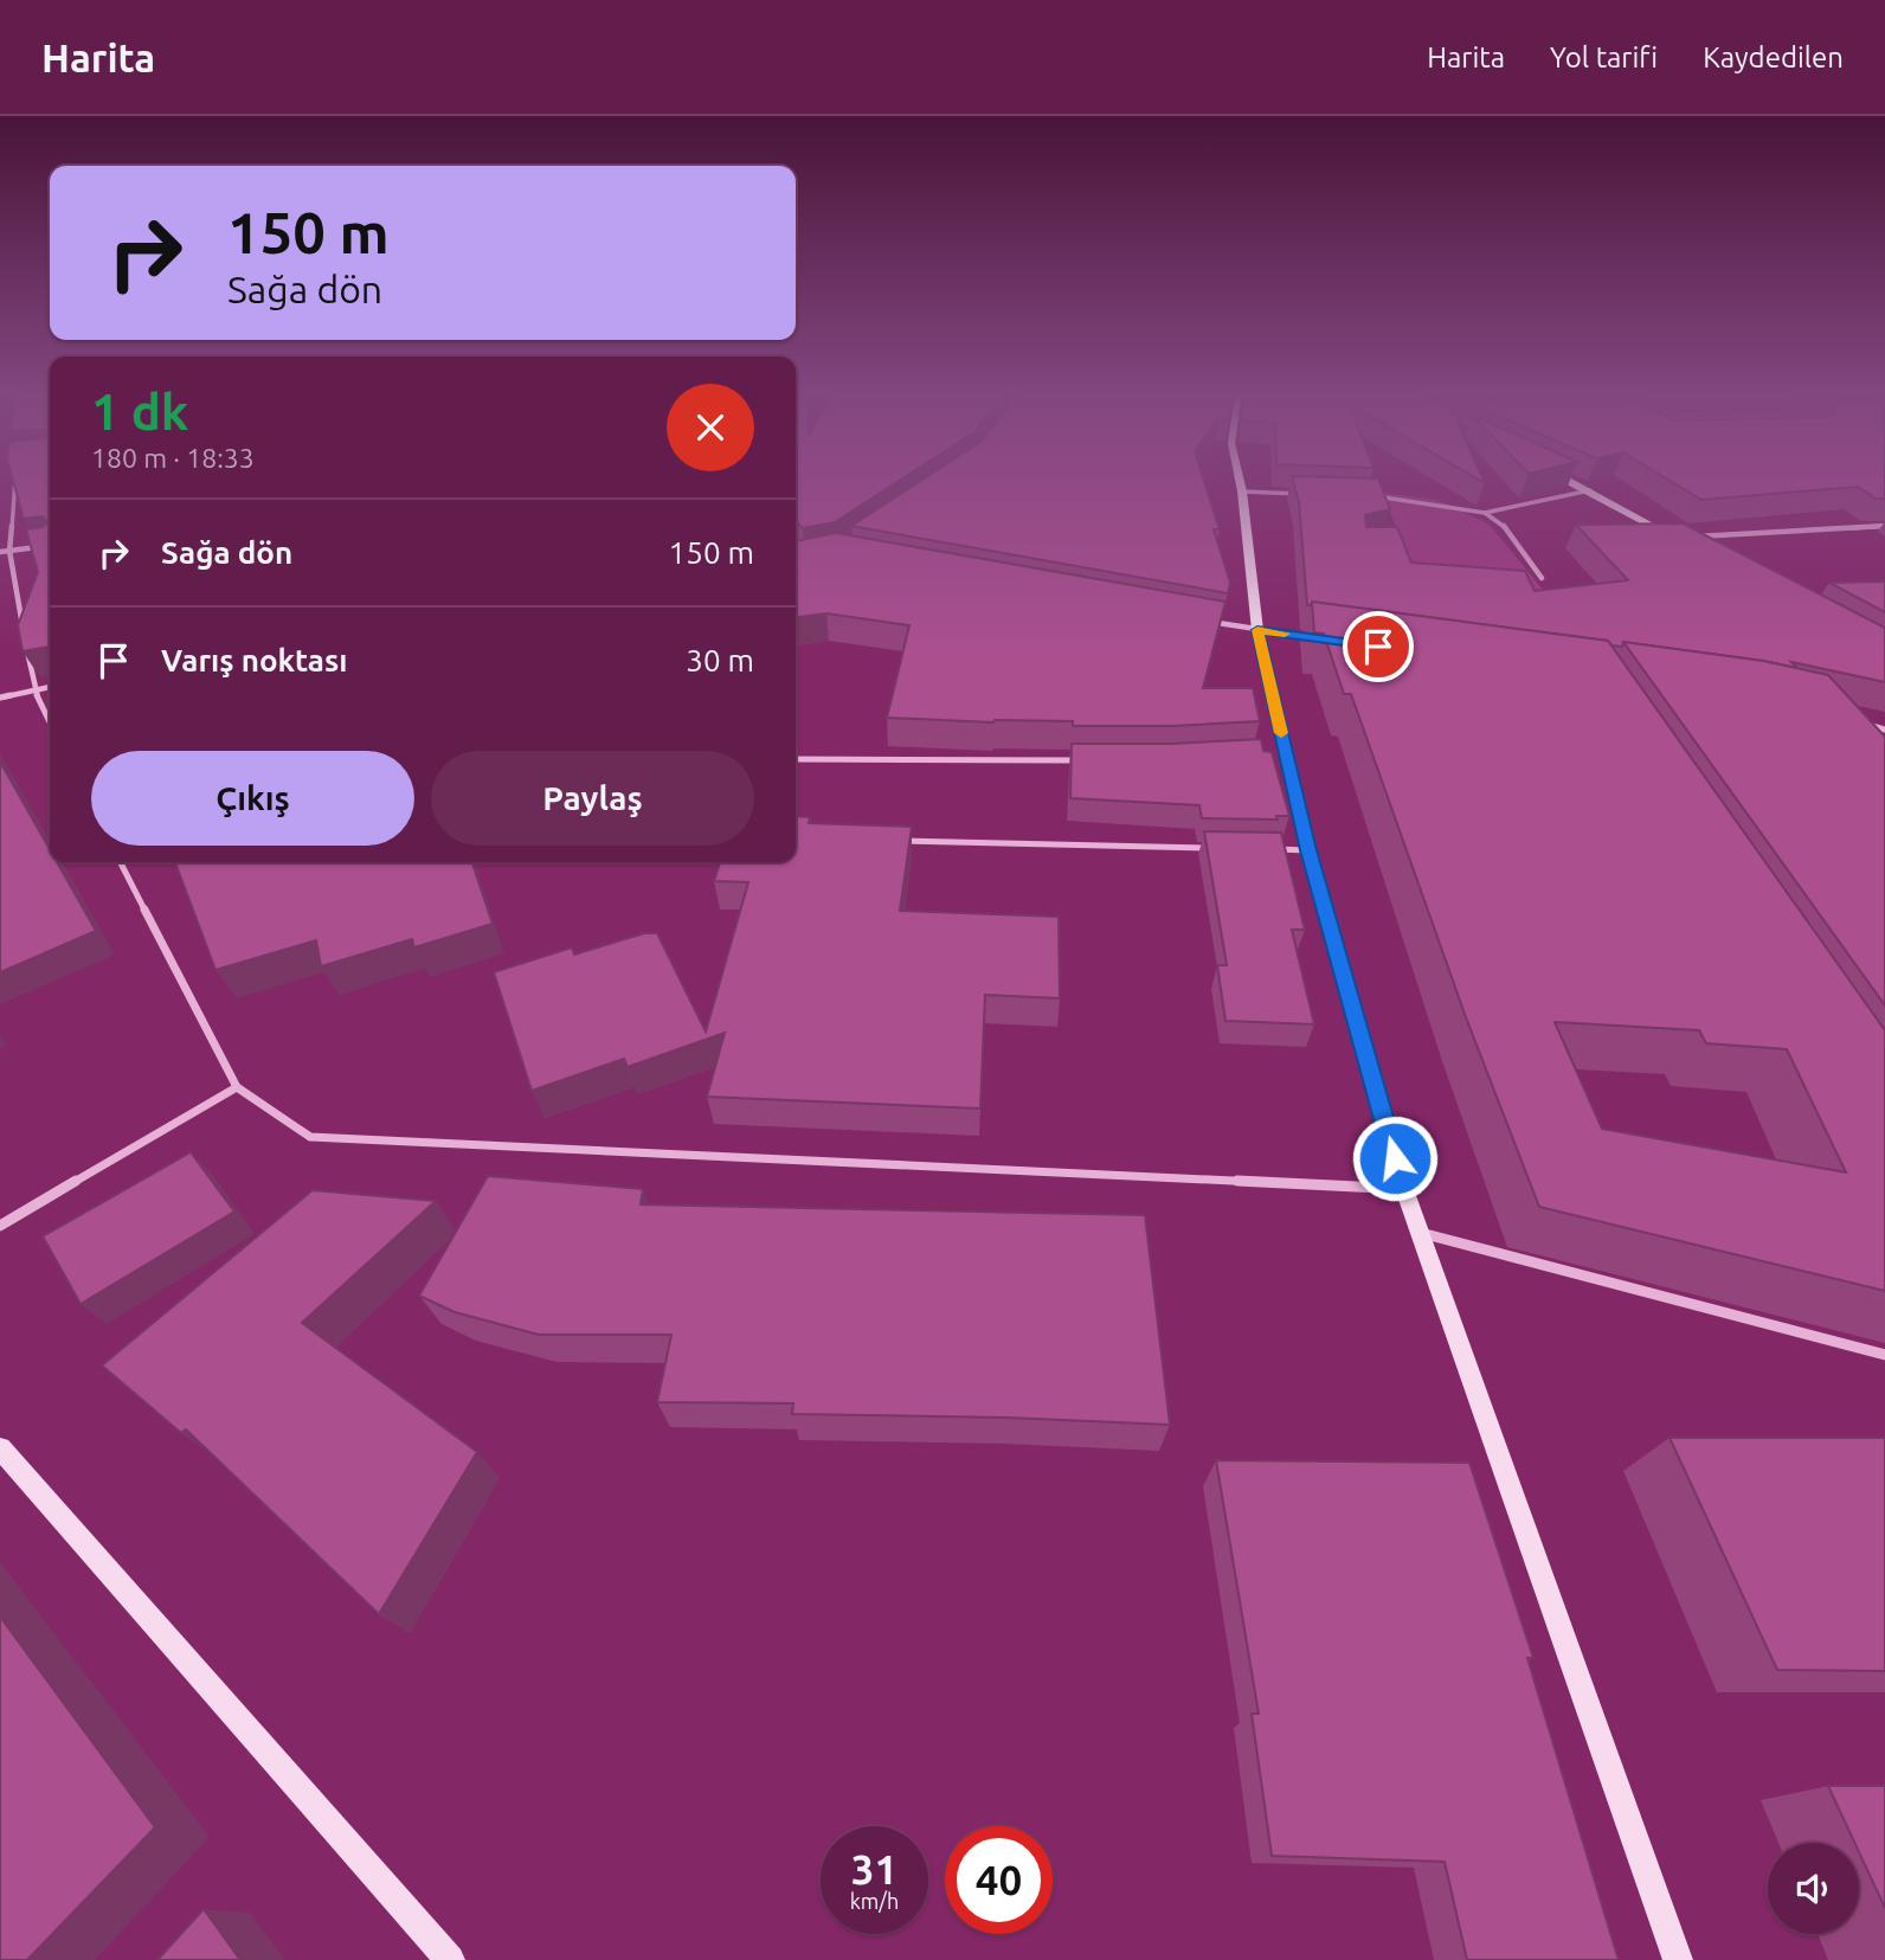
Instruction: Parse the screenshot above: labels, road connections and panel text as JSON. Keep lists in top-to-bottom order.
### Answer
{
  "page": {
    "header": "Harita",
    "nav": ["Harita", "Yol tarifi", "Kaydedilen"],
    "turn": ["150 m", "Sağa dön"],
    "heading": ["1 dk", "180 m · 18:33"],
    "list": [
      {
        "name": "Sağa dön",
        "value": "150 m"
      },
      {
        "name": "Varış noktası",
        "value": "30 m"
      }
    ],
    "buttons": ["Çıkış", "Paylaş"],
    "speed": "31 km/h",
    "limit": "40"
  }
}
